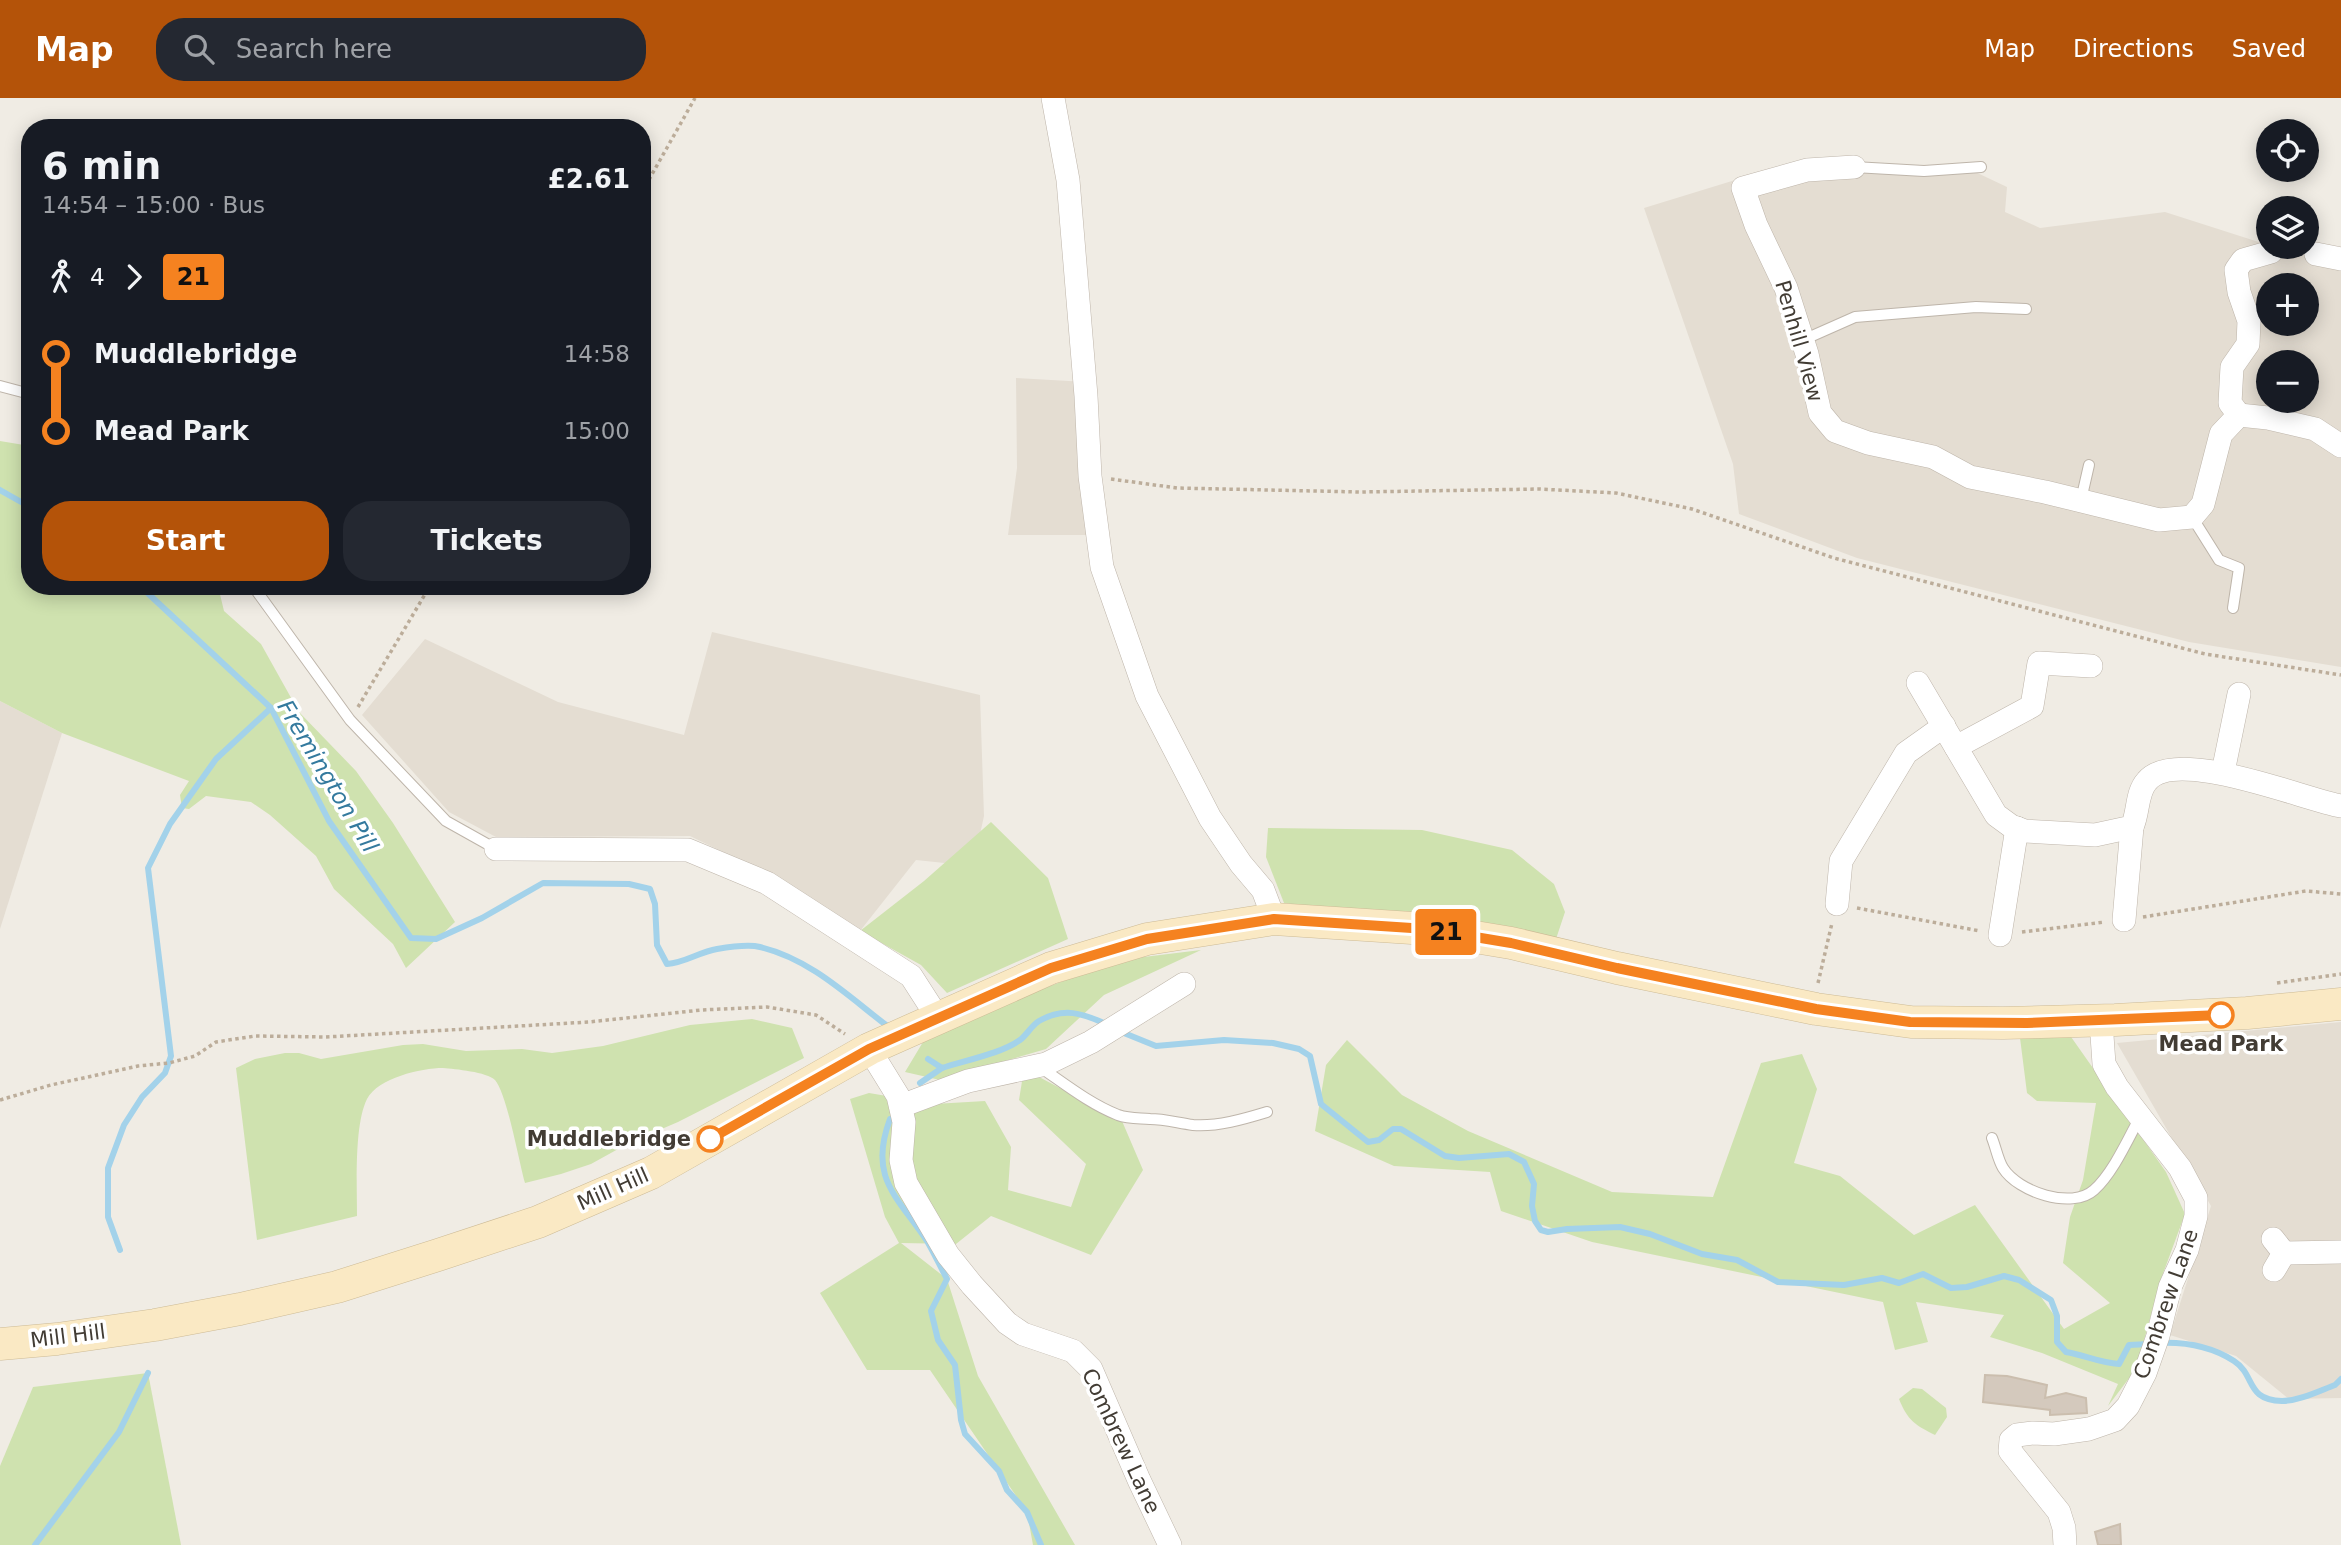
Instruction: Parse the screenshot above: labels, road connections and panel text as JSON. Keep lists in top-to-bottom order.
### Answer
{
  "streets": {
    "main road": ["Mill Hill"],
    "street": ["Penhill View", "Combrew Lane"]
  },
  "crossings": [
    ["Mill Hill", "Combrew Lane"]
  ],
  "water": ["Fremington Pill"],
  "places": ["Mead Park", "Muddlebridge"],
  "lines": ["bus line 21"],
  "page": {
    "header": "Map",
    "search": "Search here",
    "nav": ["Map", "Directions", "Saved"],
    "on_map": "21",
    "map_buttons": ["+", "−"],
    "heading": ["6 min", "14:54 – 15:00 · Bus", "£2.61"],
    "legs": ["4", "21"],
    "list": [
      {
        "name": "Muddlebridge",
        "value": "14:58"
      },
      {
        "name": "Mead Park",
        "value": "15:00"
      }
    ],
    "buttons": ["Start", "Tickets"]
  }
}
